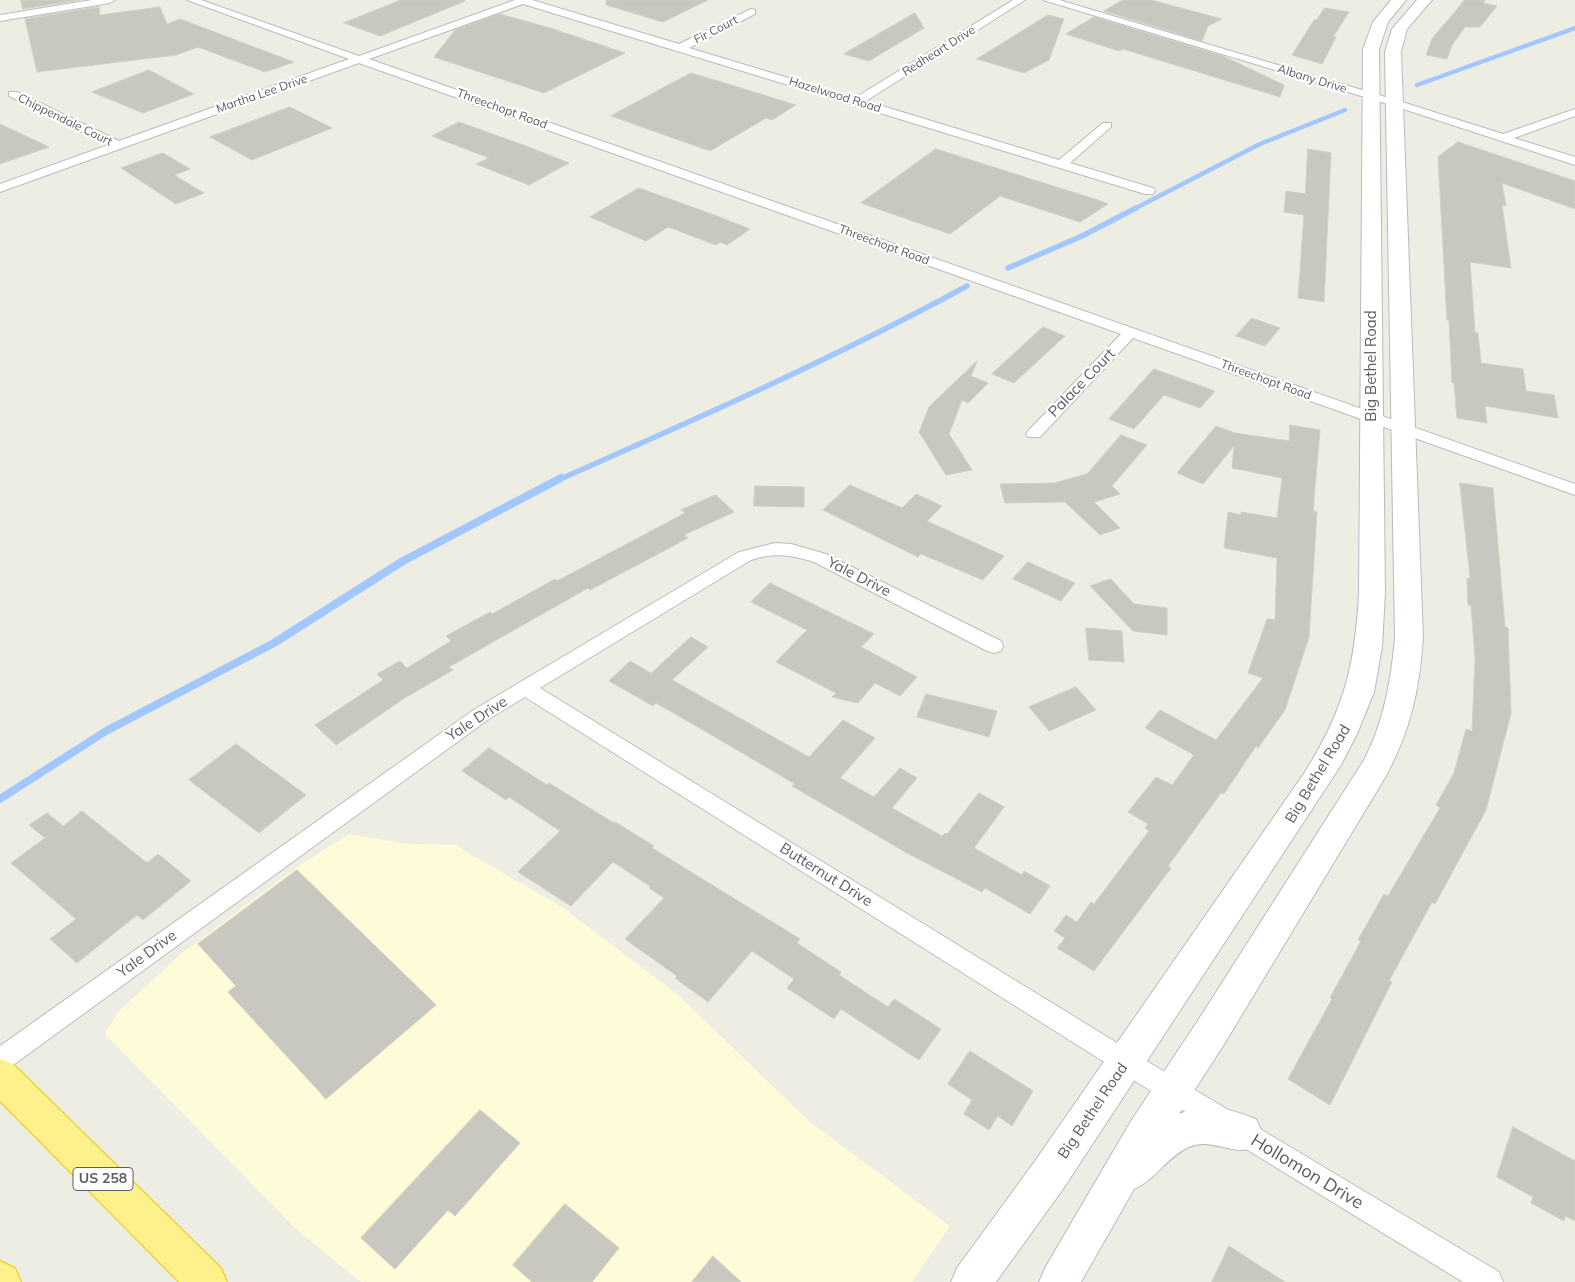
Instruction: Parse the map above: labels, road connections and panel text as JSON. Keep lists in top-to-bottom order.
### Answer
{
  "streets": {
    "highway": ["US 258"],
    "main road": ["Big Bethel Road"],
    "street": [
      "Fir Court",
      "Redheart Drive",
      "Albany Drive",
      "Martha Lee Drive",
      "Hazelwood Road",
      "Threechopt Road",
      "Chippendale Court",
      "Palace Court",
      "Yale Drive",
      "Butternut Drive",
      "Hollomon Drive"
    ]
  },
  "crossings": [
    ["Fir Court", "Hazelwood Road"],
    ["Redheart Drive", "Hazelwood Road"],
    ["Albany Drive", "Big Bethel Road"],
    ["Martha Lee Drive", "Hazelwood Road"],
    ["Martha Lee Drive", "Threechopt Road"],
    ["Martha Lee Drive", "Chippendale Court"],
    ["Threechopt Road", "Big Bethel Road"],
    ["Threechopt Road", "Palace Court"],
    ["Big Bethel Road", "Butternut Drive"],
    ["Big Bethel Road", "Hollomon Drive"],
    ["Yale Drive", "Butternut Drive"],
    ["Butternut Drive", "Hollomon Drive"]
  ]
}
